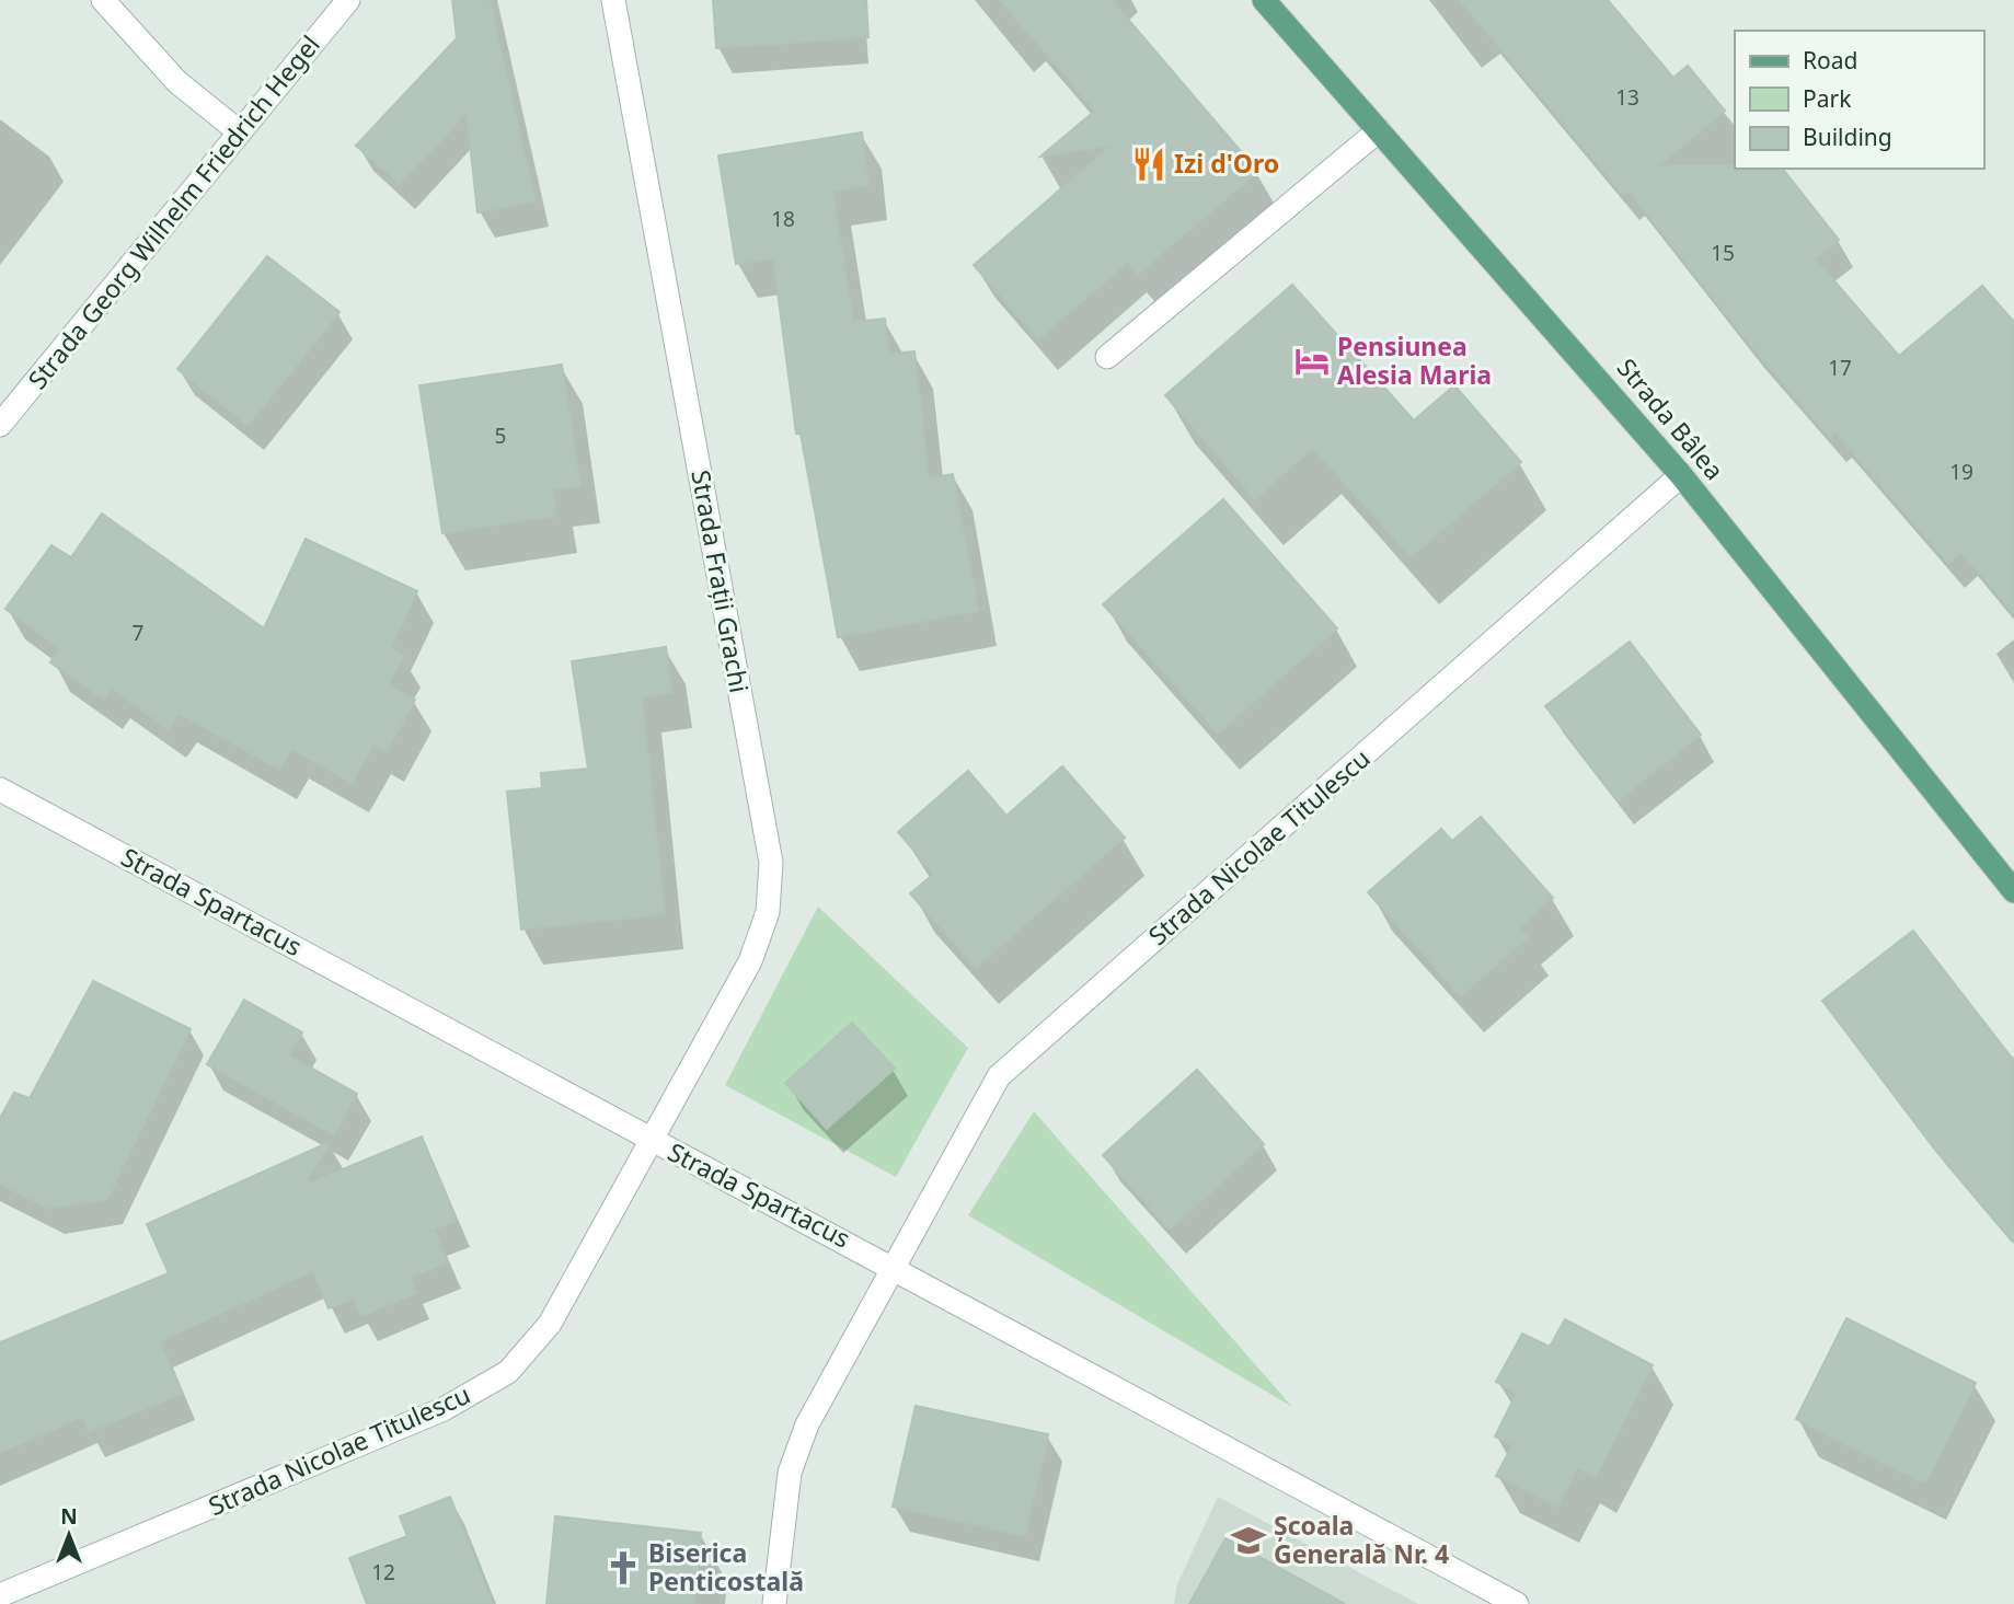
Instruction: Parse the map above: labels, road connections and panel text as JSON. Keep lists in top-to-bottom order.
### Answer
{
  "streets": {
    "main road": ["Strada Bâlea"],
    "street": [
      "Strada Georg Wilhelm Friedrich Hegel",
      "Strada Frații Grachi",
      "Strada Nicolae Titulescu",
      "Strada Spartacus"
    ]
  },
  "crossings": [
    ["Strada Bâlea", "Strada Nicolae Titulescu"],
    ["Strada Frații Grachi", "Strada Nicolae Titulescu"],
    ["Strada Frații Grachi", "Strada Spartacus"],
    ["Strada Nicolae Titulescu", "Strada Spartacus"]
  ],
  "places": {
    "restaurant": ["Izi d'Oro"],
    "hotel": ["Pensiunea Alesia Maria"],
    "school or university": ["Școala Generală Nr. 4"],
    "church": ["Biserica Penticostală"]
  },
  "house_numbers": [
    "13",
    "18",
    "15",
    "17",
    "5",
    "19",
    "7",
    "12"
  ],
  "legend": ["Road", "Park", "Building"],
  "north": "top"
}
